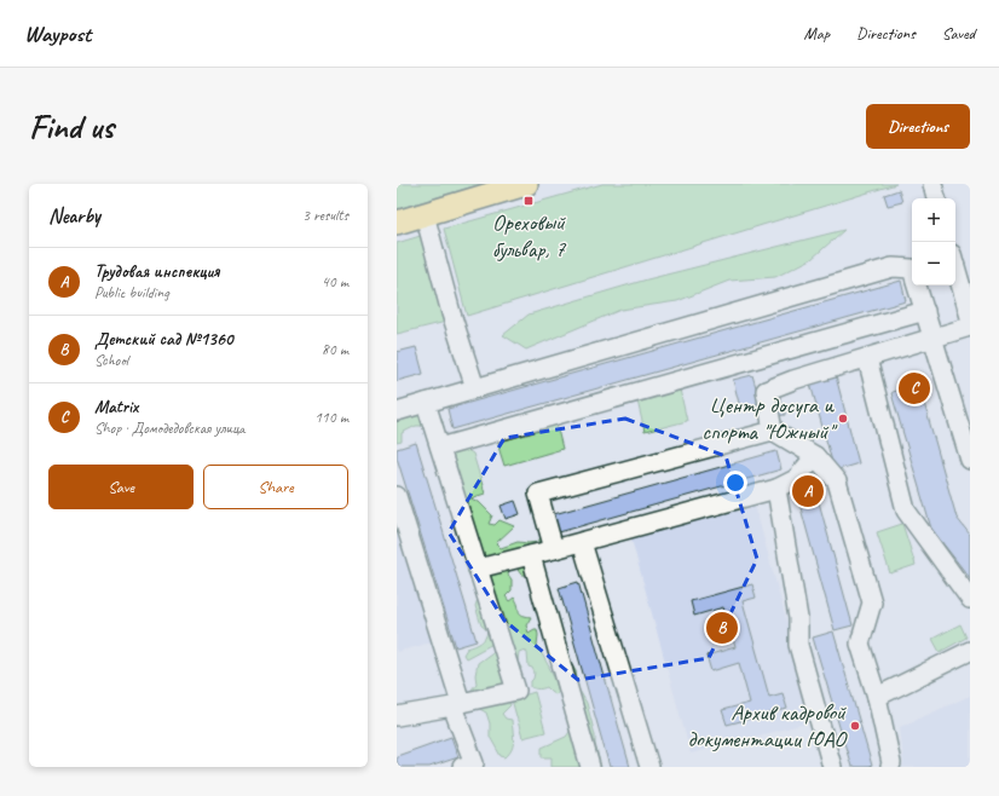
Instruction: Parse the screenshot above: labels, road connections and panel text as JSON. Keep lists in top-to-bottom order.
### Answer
{
  "places": {
    "transit": ["Ореховый бульвар, 7"],
    "other": ["Центр досуга и спорта \"Южный\"", "Архив кадровой документации ЮАО"]
  },
  "page": {
    "header": "Waypost",
    "nav": ["Map", "Directions", "Saved"],
    "buttons": [
      "Directions",
      ["Save", "Share"]
    ],
    "title": "Find us",
    "heading": ["Nearby", "3 results"],
    "map_buttons": ["+", "−"],
    "list": [
      {
        "mark": "A",
        "name": "Трудовая инспекция",
        "note": "Public building",
        "value": "40 m"
      },
      {
        "mark": "B",
        "name": "Детский сад №1360",
        "note": "School",
        "value": "80 m"
      },
      {
        "mark": "C",
        "name": "Matrix",
        "note": "Shop · Домодедовская улица",
        "value": "110 m"
      }
    ],
    "pins": ["C", "A", "B"]
  }
}
